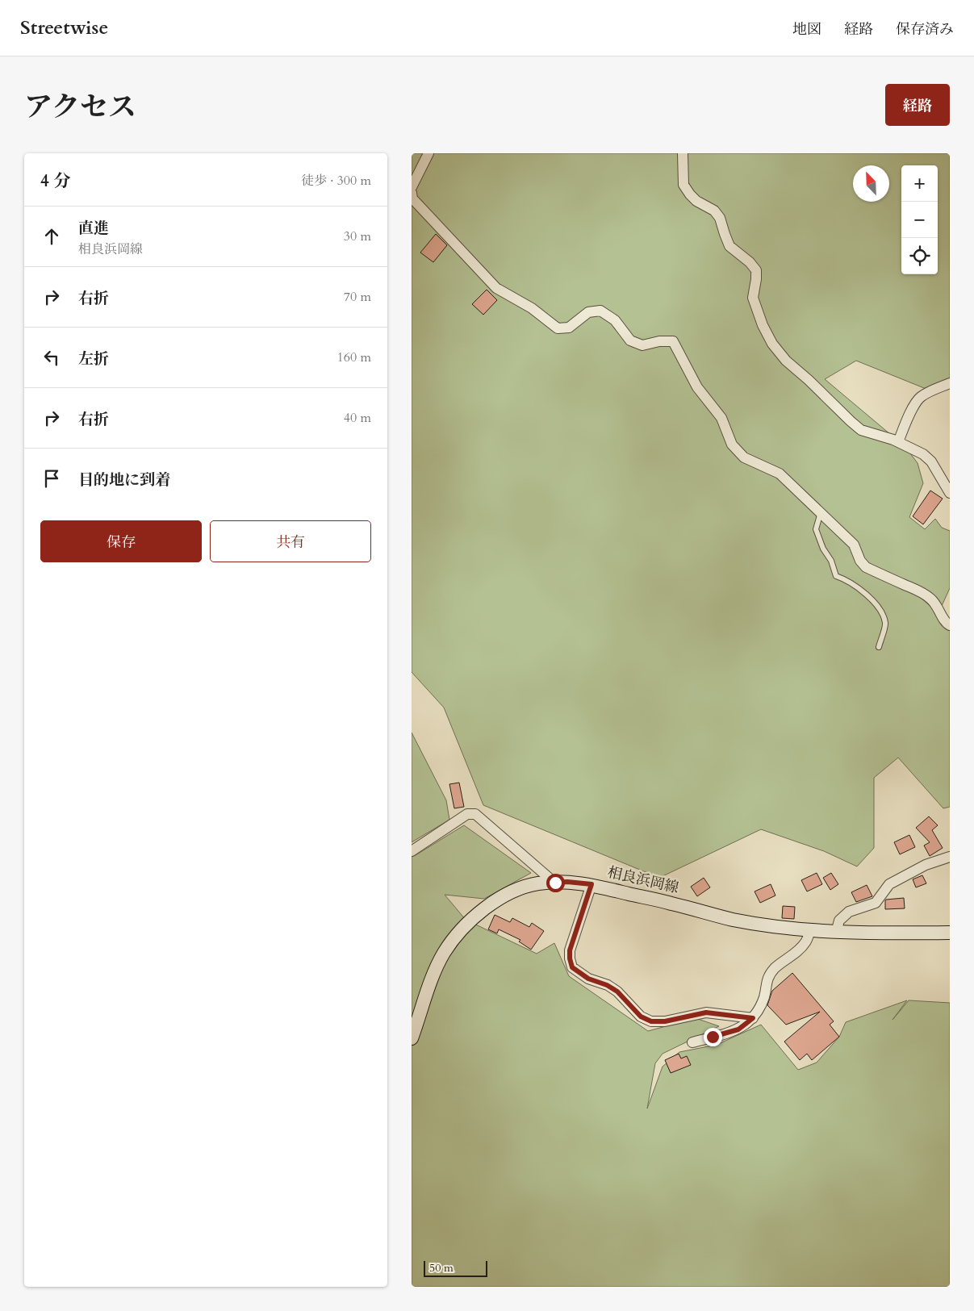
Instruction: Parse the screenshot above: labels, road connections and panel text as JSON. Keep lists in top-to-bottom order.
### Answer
{
  "streets": {
    "main road": ["相良浜岡線"]
  },
  "scale_bar": "50 m",
  "north": "top left",
  "page": {
    "header": "Streetwise",
    "nav": ["地図", "経路", "保存済み"],
    "title": "アクセス",
    "buttons": [
      "経路",
      ["保存", "共有"]
    ],
    "heading": ["4 分", "徒歩 · 300 m"],
    "map_buttons": ["+", "−"],
    "list": [
      ["直進", "相良浜岡線", "30 m"],
      ["右折", "70 m"],
      ["左折", "160 m"],
      ["右折", "40 m"],
      "目的地に到着"
    ],
    "scale": "50 m"
  }
}
